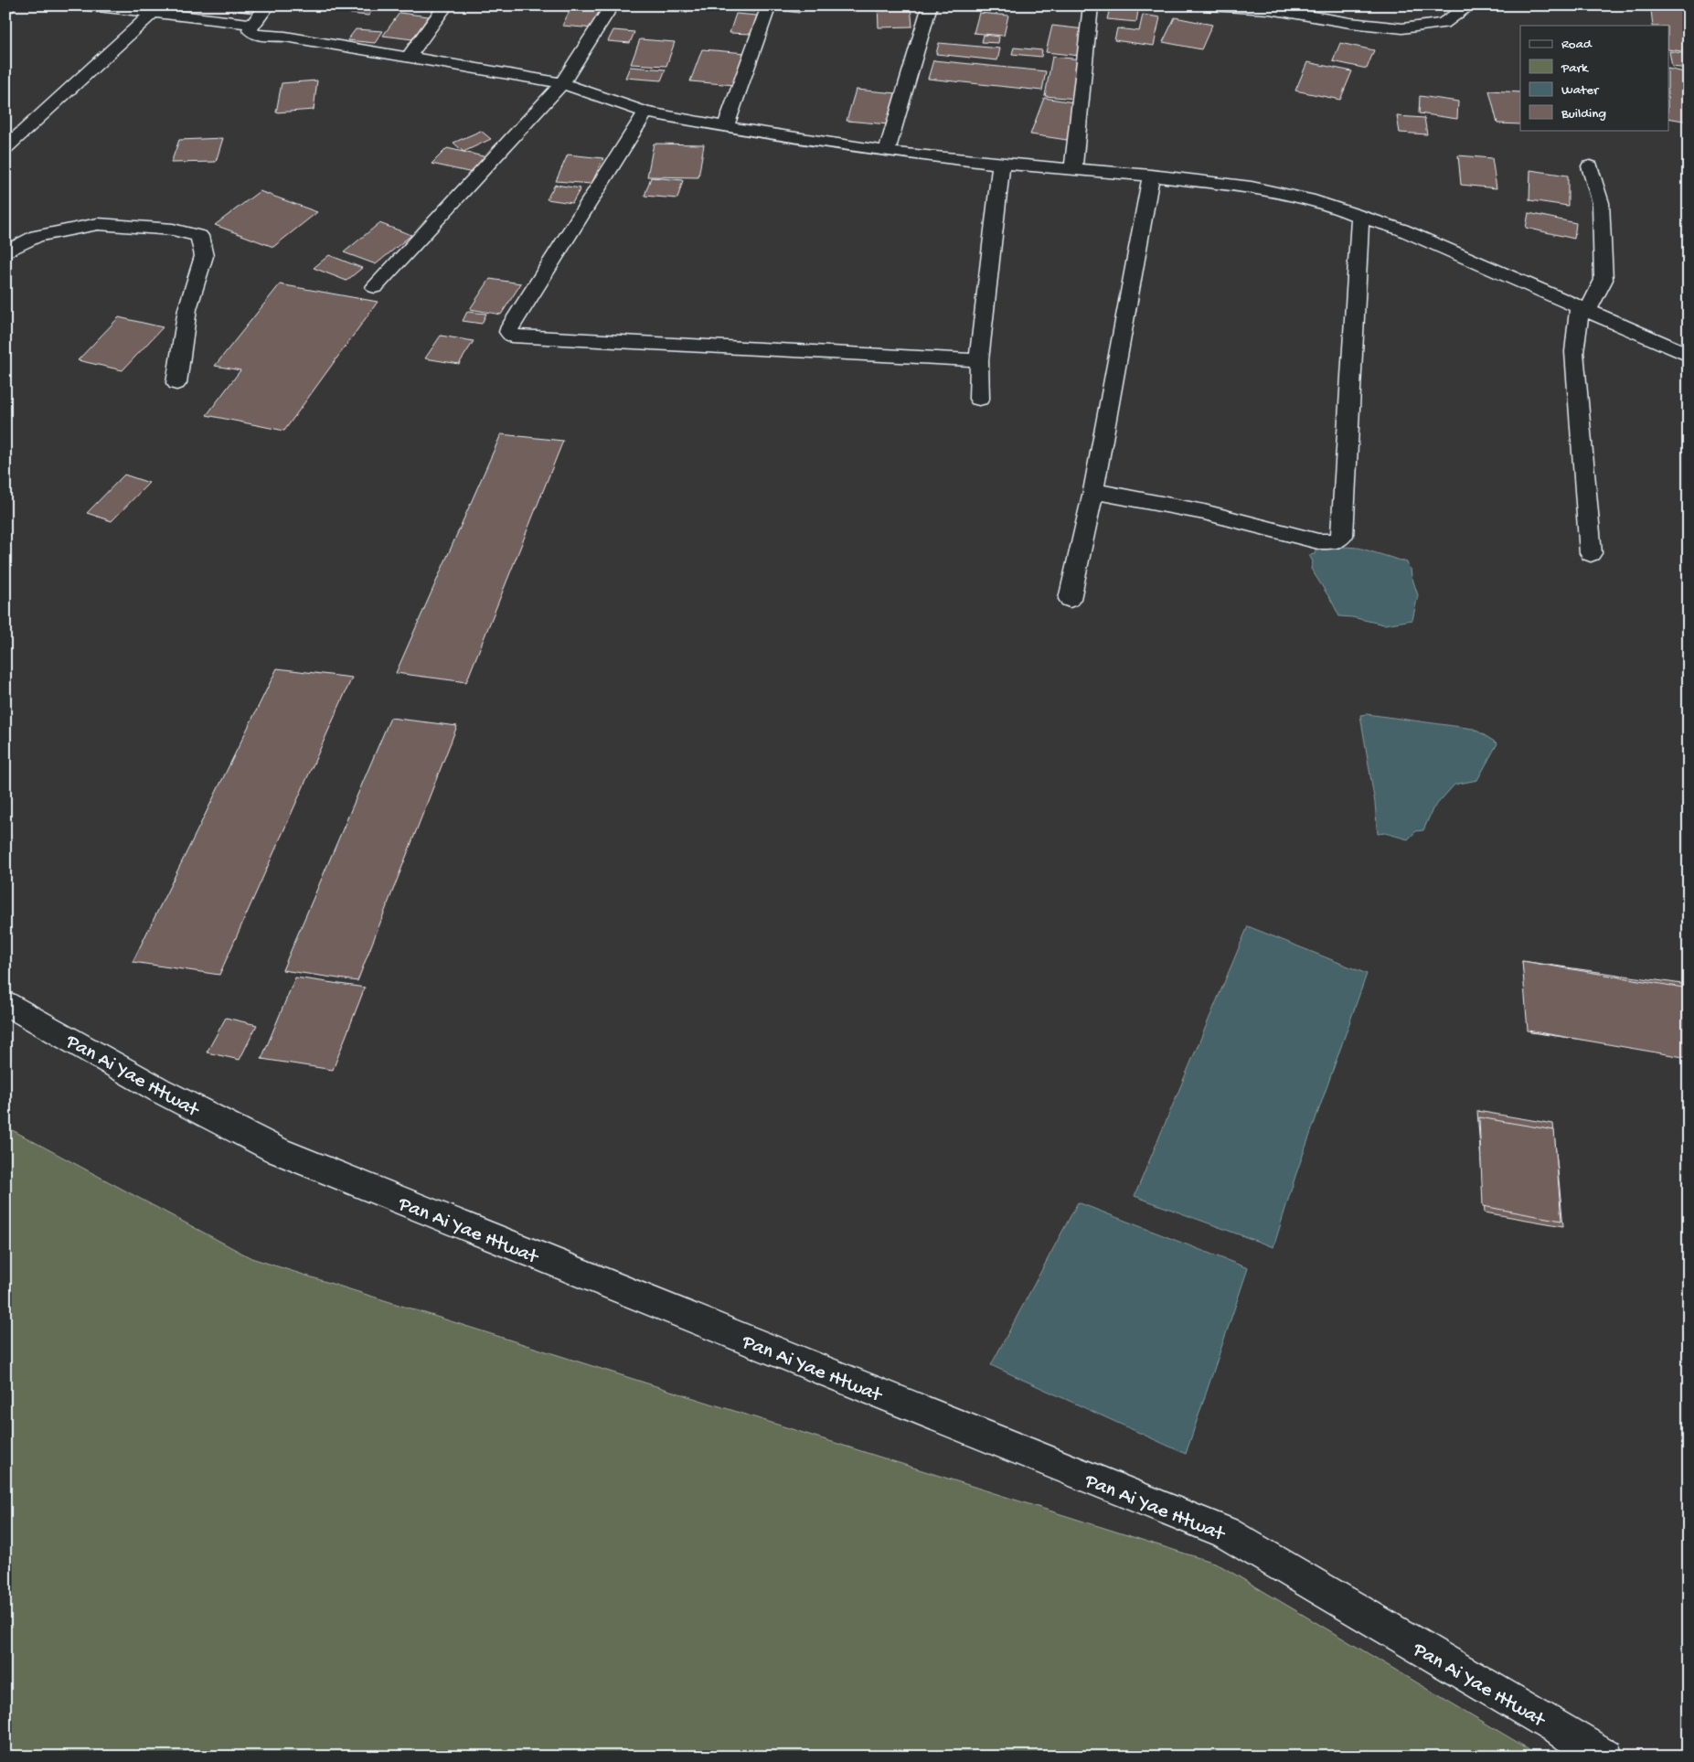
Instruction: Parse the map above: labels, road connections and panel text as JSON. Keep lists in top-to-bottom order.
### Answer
{
  "streets": {
    "street": ["Pan Ai Yae Htwat"]
  },
  "legend": [
    "Road",
    "Park",
    "Water",
    "Building"
  ]
}
